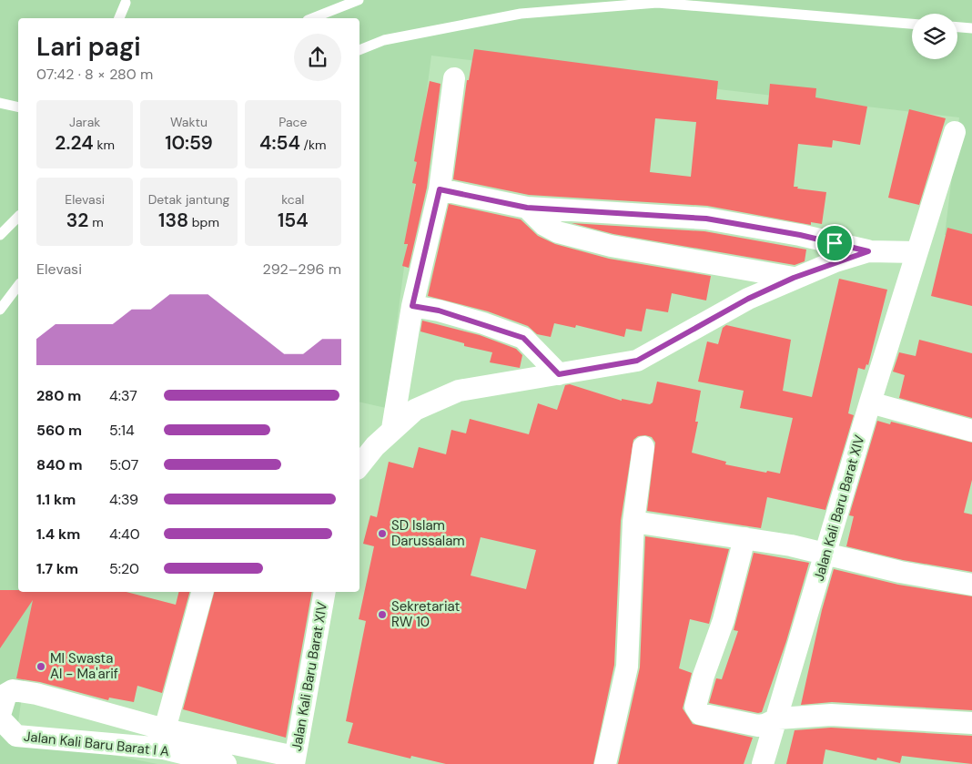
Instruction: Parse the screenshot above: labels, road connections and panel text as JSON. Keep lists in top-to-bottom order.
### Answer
{
  "streets": {
    "street": ["Jalan Kali Baru Barat XIV", "Jalan Kali Baru Barat I A"]
  },
  "places": ["SD Islam Darussalam", "Sekretariat RW 10", "MI Swasta Al - Ma'arif"],
  "page": {
    "heading": ["Lari pagi", "07:42 · 8 × 280 m"],
    "stats": [
      ["Jarak", "2.24 km"],
      ["Waktu", "10:59"],
      ["Pace", "4:54 /km"],
      ["Elevasi", "32 m"],
      ["Detak jantung", "138 bpm"],
      ["kcal", "154"]
    ],
    "chart": ["Elevasi", "292–296 m"],
    "list": [
      {
        "name": "280 m",
        "note": "4:37"
      },
      {
        "name": "560 m",
        "note": "5:14"
      },
      {
        "name": "840 m",
        "note": "5:07"
      },
      {
        "name": "1.1 km",
        "note": "4:39"
      },
      {
        "name": "1.4 km",
        "note": "4:40"
      },
      {
        "name": "1.7 km",
        "note": "5:20"
      }
    ]
  }
}
